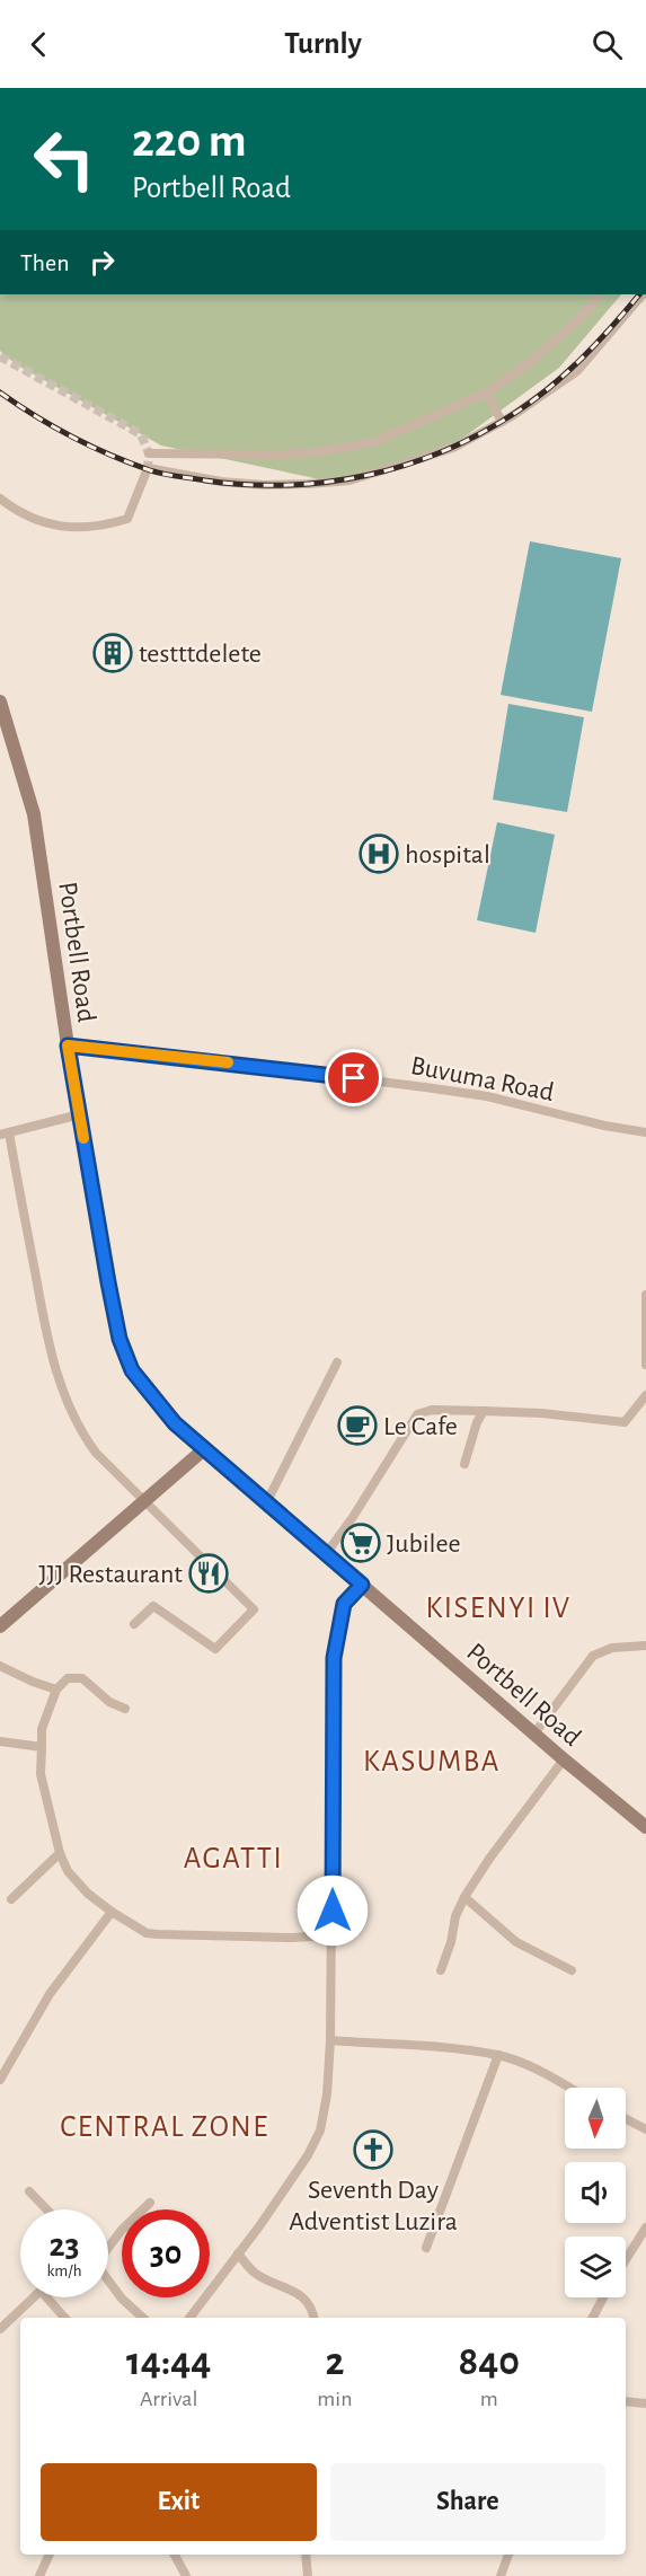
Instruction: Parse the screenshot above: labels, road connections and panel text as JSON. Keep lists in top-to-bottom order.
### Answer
{
  "streets": {
    "main road": ["Portbell Road"],
    "street": ["Buvuma Road"]
  },
  "crossings": [
    ["Portbell Road", "Buvuma Road"]
  ],
  "districts": [
    "KISENYI IV",
    "KASUMBA",
    "AGATTI",
    "CENTRAL ZONE"
  ],
  "places": {
    "building": ["testttdelete"],
    "hospital": ["hospital"],
    "cafe": ["Le Cafe"],
    "supermarket": ["Jubilee"],
    "restaurant": ["JJJ Restaurant"],
    "church": ["Seventh Day Adventist Luzira"]
  },
  "north": "bottom",
  "page": {
    "header": "Turnly",
    "turn": ["220 m", "Portbell Road"],
    "then": "Then",
    "speed": "23 km/h",
    "limit": "30",
    "eta": [
      "14:44",
      "Arrival",
      "2",
      "min",
      "840",
      "m"
    ],
    "buttons": ["Exit", "Share"]
  }
}
